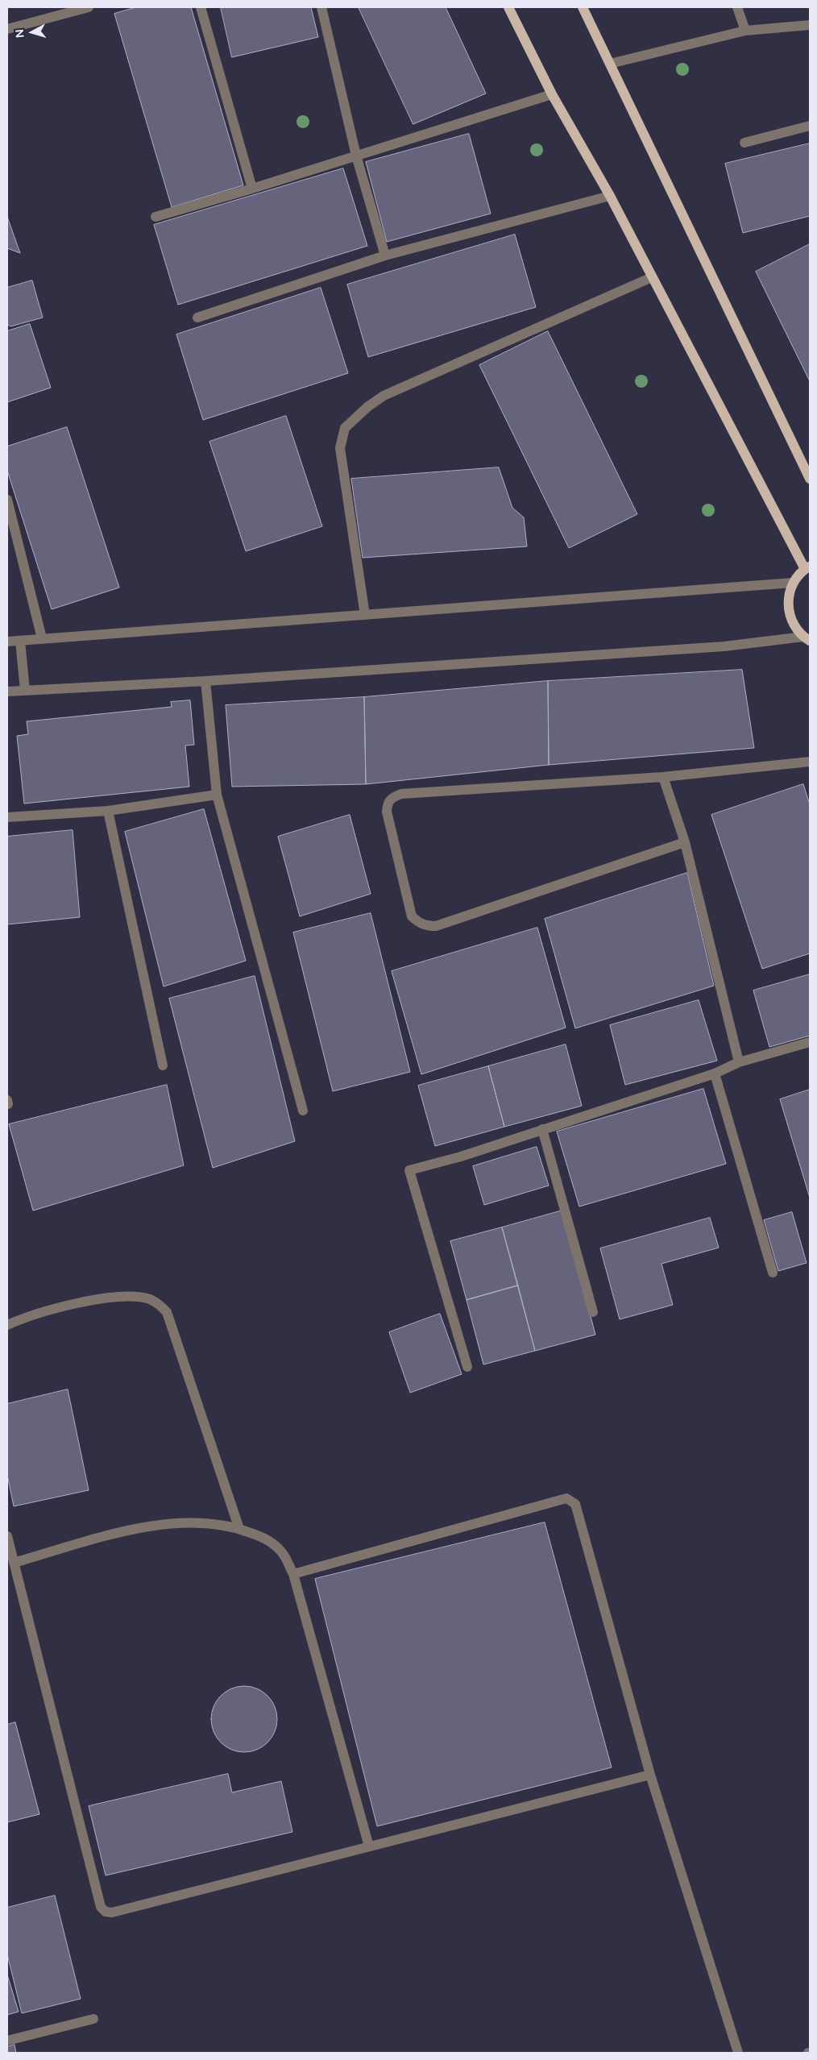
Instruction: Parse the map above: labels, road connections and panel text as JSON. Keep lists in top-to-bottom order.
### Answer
{
  "north": "left"
}
